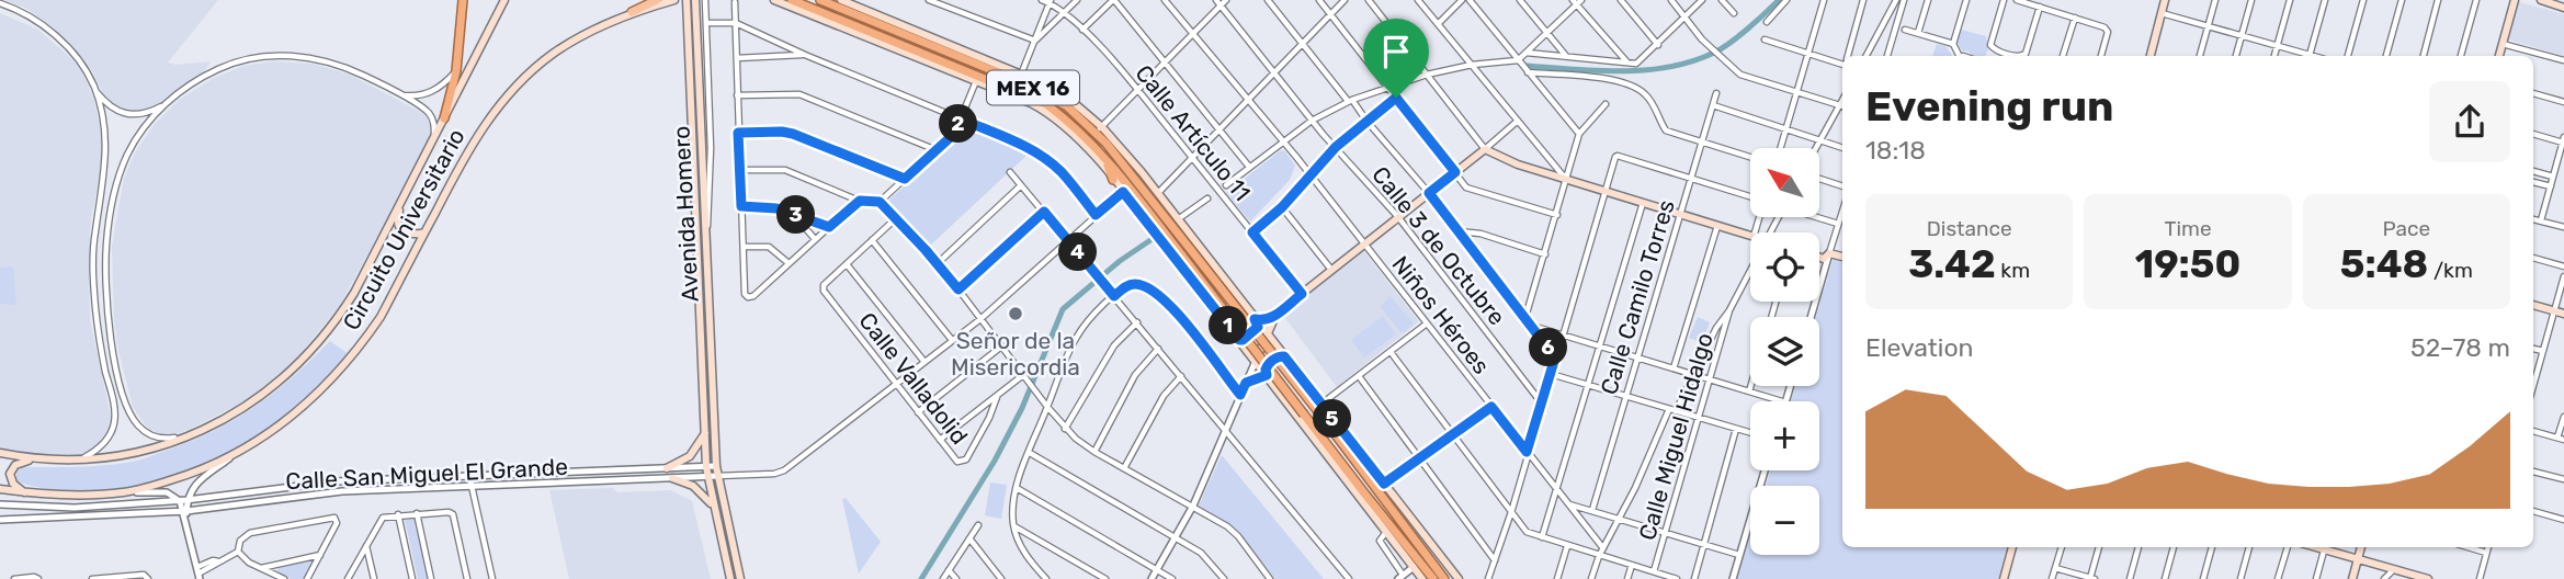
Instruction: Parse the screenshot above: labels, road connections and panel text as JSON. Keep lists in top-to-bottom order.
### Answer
{
  "streets": {
    "highway": ["MEX 16"],
    "main road": ["Avenida Homero", "Circuito Universitario"],
    "street": [
      "Calle Artículo 11",
      "Calle 3 de Octubre",
      "Calle Camilo Torres",
      "Niños Héroes",
      "Calle Valladolid",
      "Calle Miguel Hidalgo",
      "Calle San Miguel El Grande"
    ]
  },
  "crossings": [
    ["Avenida Homero", "Calle San Miguel El Grande"]
  ],
  "places": ["Señor de la Misericordia"],
  "north": "top left",
  "page": {
    "heading": ["Evening run", "18:18"],
    "pins": [
      "2",
      "3",
      "4",
      "1",
      "6",
      "5"
    ],
    "map_buttons": ["+", "−"],
    "stats": [
      ["Distance", "3.42 km"],
      ["Time", "19:50"],
      ["Pace", "5:48 /km"]
    ],
    "chart": ["Elevation", "52–78 m"]
  }
}
